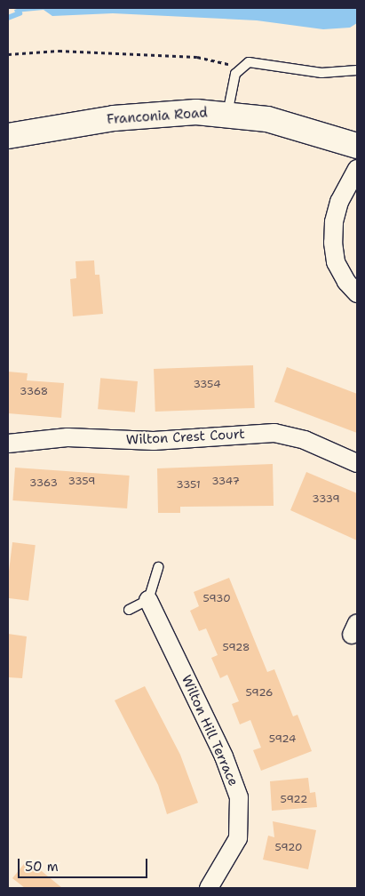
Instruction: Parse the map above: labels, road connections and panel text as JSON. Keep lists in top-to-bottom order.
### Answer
{
  "streets": {
    "main road": ["Franconia Road"],
    "street": ["Wilton Crest Court", "Wilton Hill Terrace"]
  },
  "house_numbers": [
    "3354",
    "3368",
    "3359",
    "3347",
    "3363",
    "3351",
    "3339",
    "5930",
    "5928",
    "5926",
    "5924",
    "5922",
    "5920"
  ],
  "scale_bar": "50 m"
}
